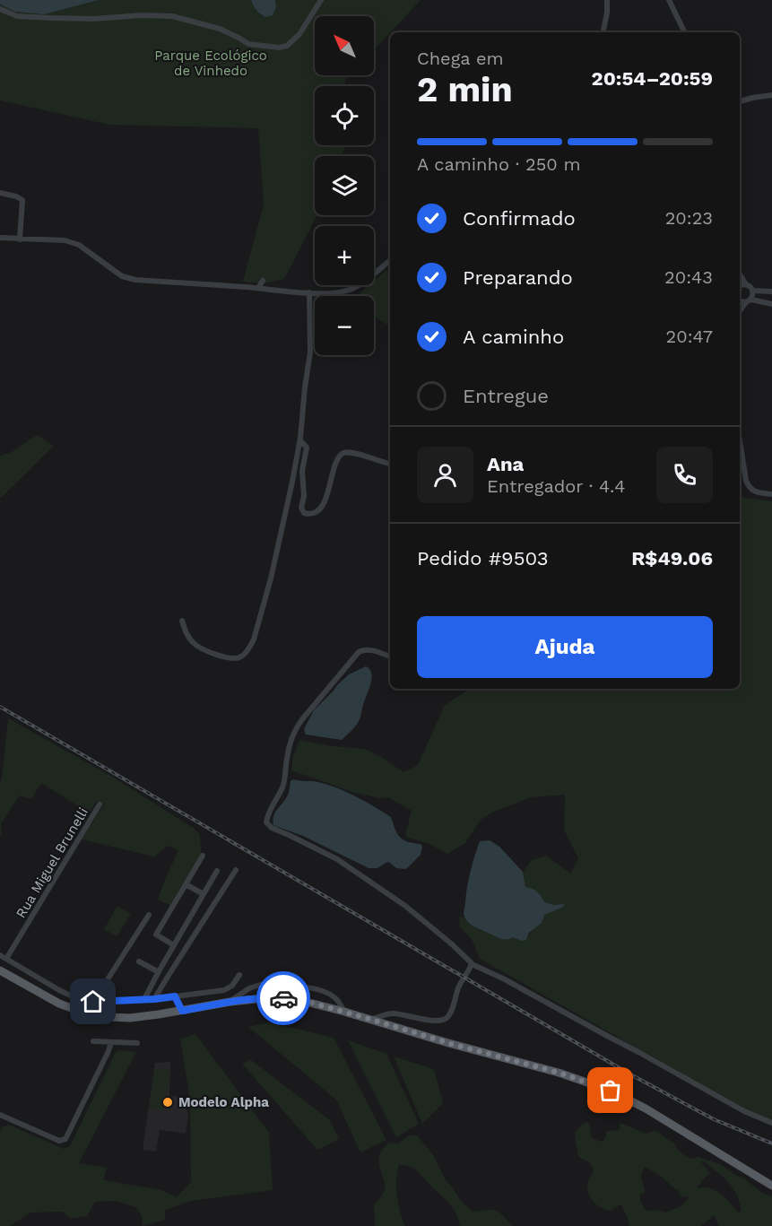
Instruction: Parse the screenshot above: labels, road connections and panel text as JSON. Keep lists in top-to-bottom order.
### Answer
{
  "streets": {
    "street": ["Rua Miguel Brunelli"]
  },
  "parks": ["Parque Ecológico de Vinhedo"],
  "places": ["Modelo Alpha"],
  "north": "top left",
  "page": {
    "map_buttons": ["+", "−"],
    "heading": ["2 min", "Chega em", "20:54–20:59"],
    "panel": [
      "Ana",
      "Entregador · 4.4",
      "Pedido #9503",
      "R$49.06"
    ],
    "bar": "A caminho · 250 m",
    "list": [
      ["Confirmado", "20:23"],
      ["Preparando", "20:43"],
      ["A caminho", "20:47"],
      "Entregue"
    ],
    "buttons": "Ajuda"
  }
}
